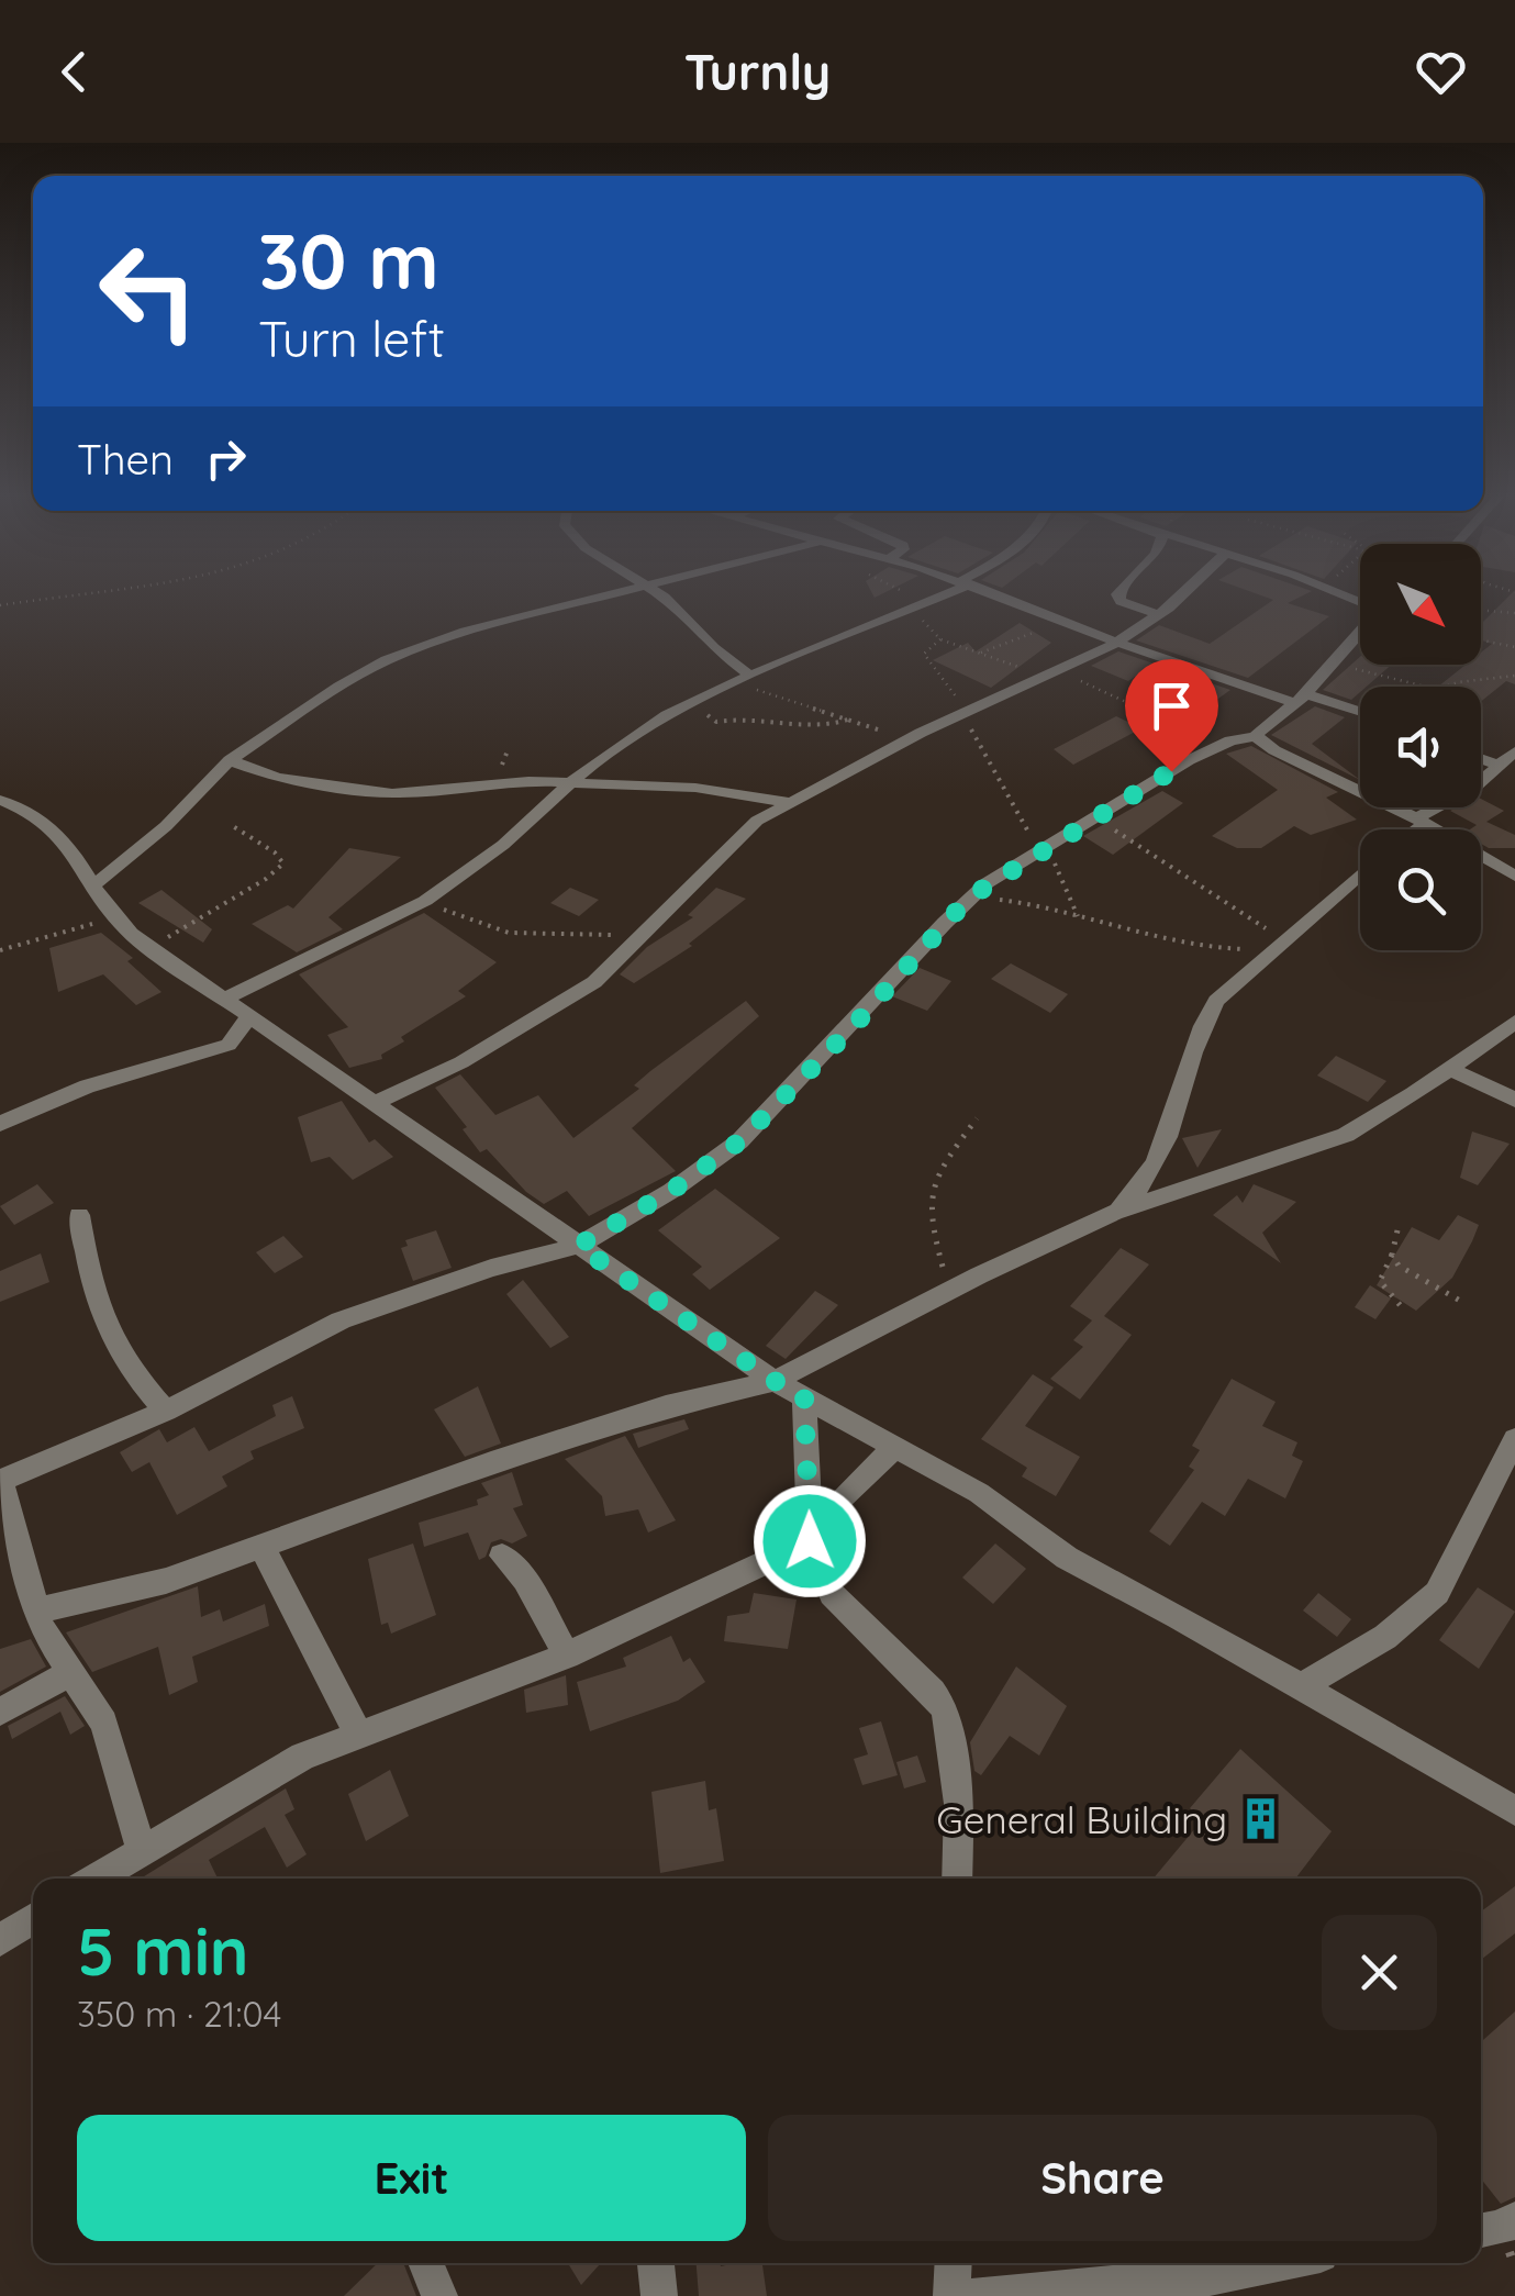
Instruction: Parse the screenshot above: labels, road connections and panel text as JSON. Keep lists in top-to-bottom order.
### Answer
{
  "places": {
    "building": ["General Building"]
  },
  "north": "bottom right",
  "page": {
    "header": "Turnly",
    "turn": ["30 m", "Turn left"],
    "then": "Then",
    "heading": ["5 min", "350 m · 21:04"],
    "buttons": ["Exit", "Share"]
  }
}
